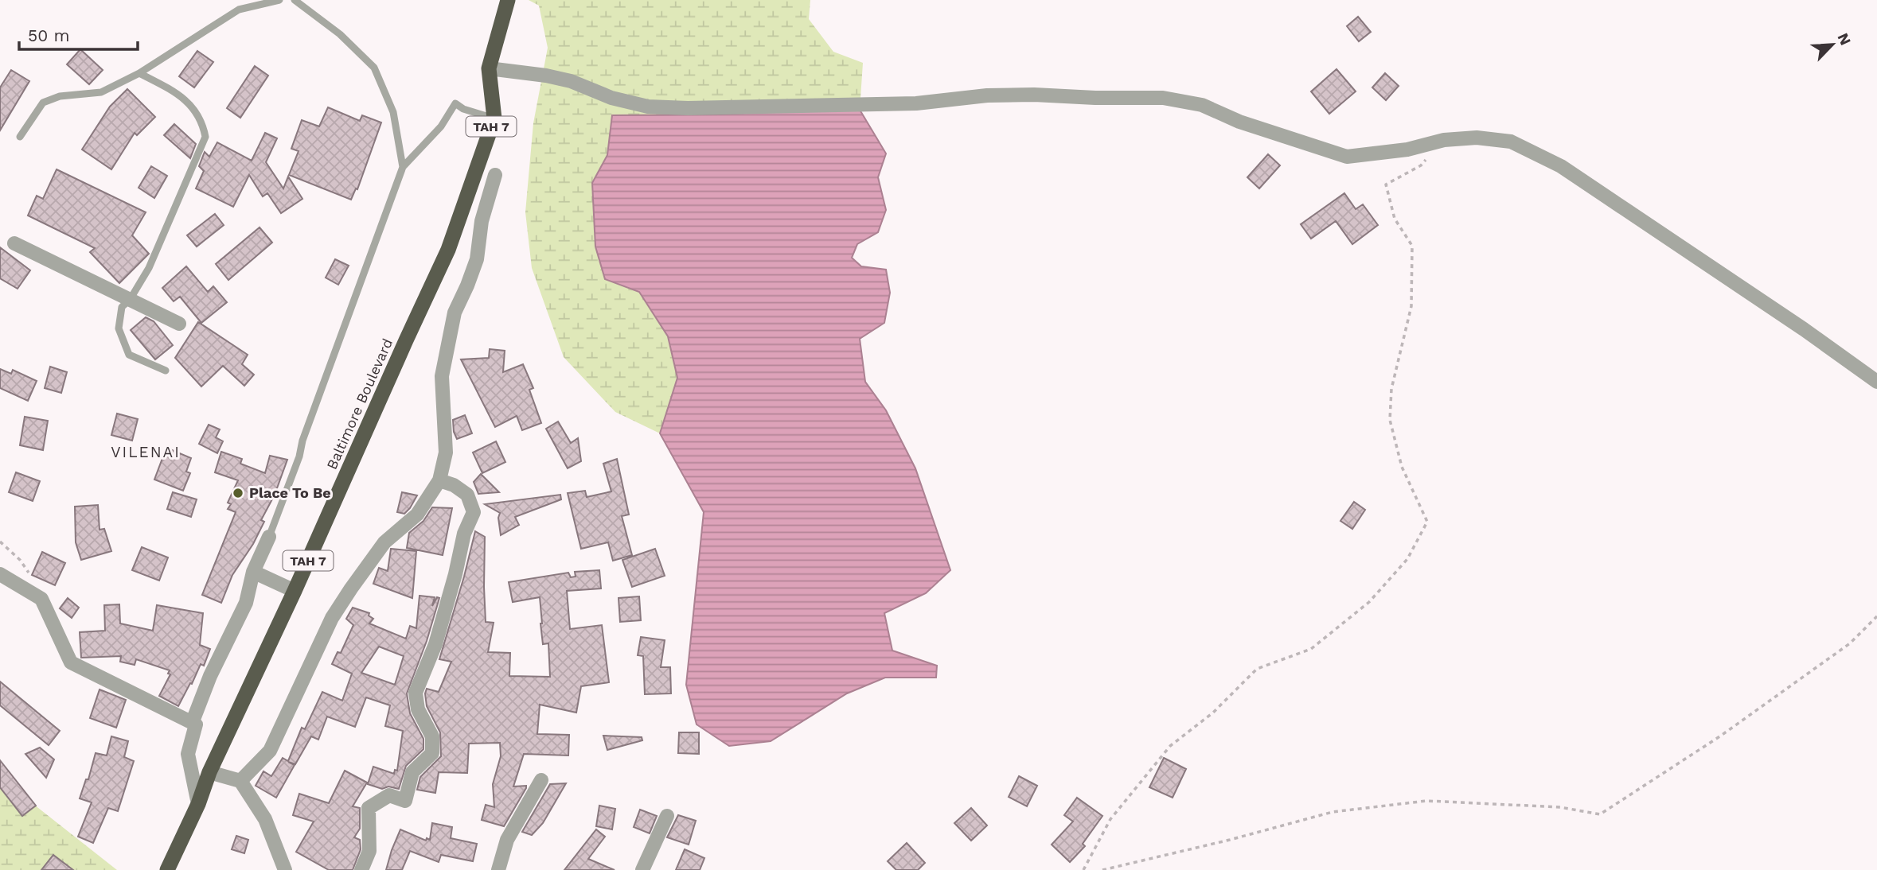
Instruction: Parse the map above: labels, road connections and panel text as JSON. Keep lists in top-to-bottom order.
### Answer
{
  "streets": {
    "highway": ["TAH 7", "Baltimore Boulevard"]
  },
  "districts": ["VILENAI"],
  "places": ["Place To Be"],
  "scale_bar": "50 m",
  "north": "top right"
}
